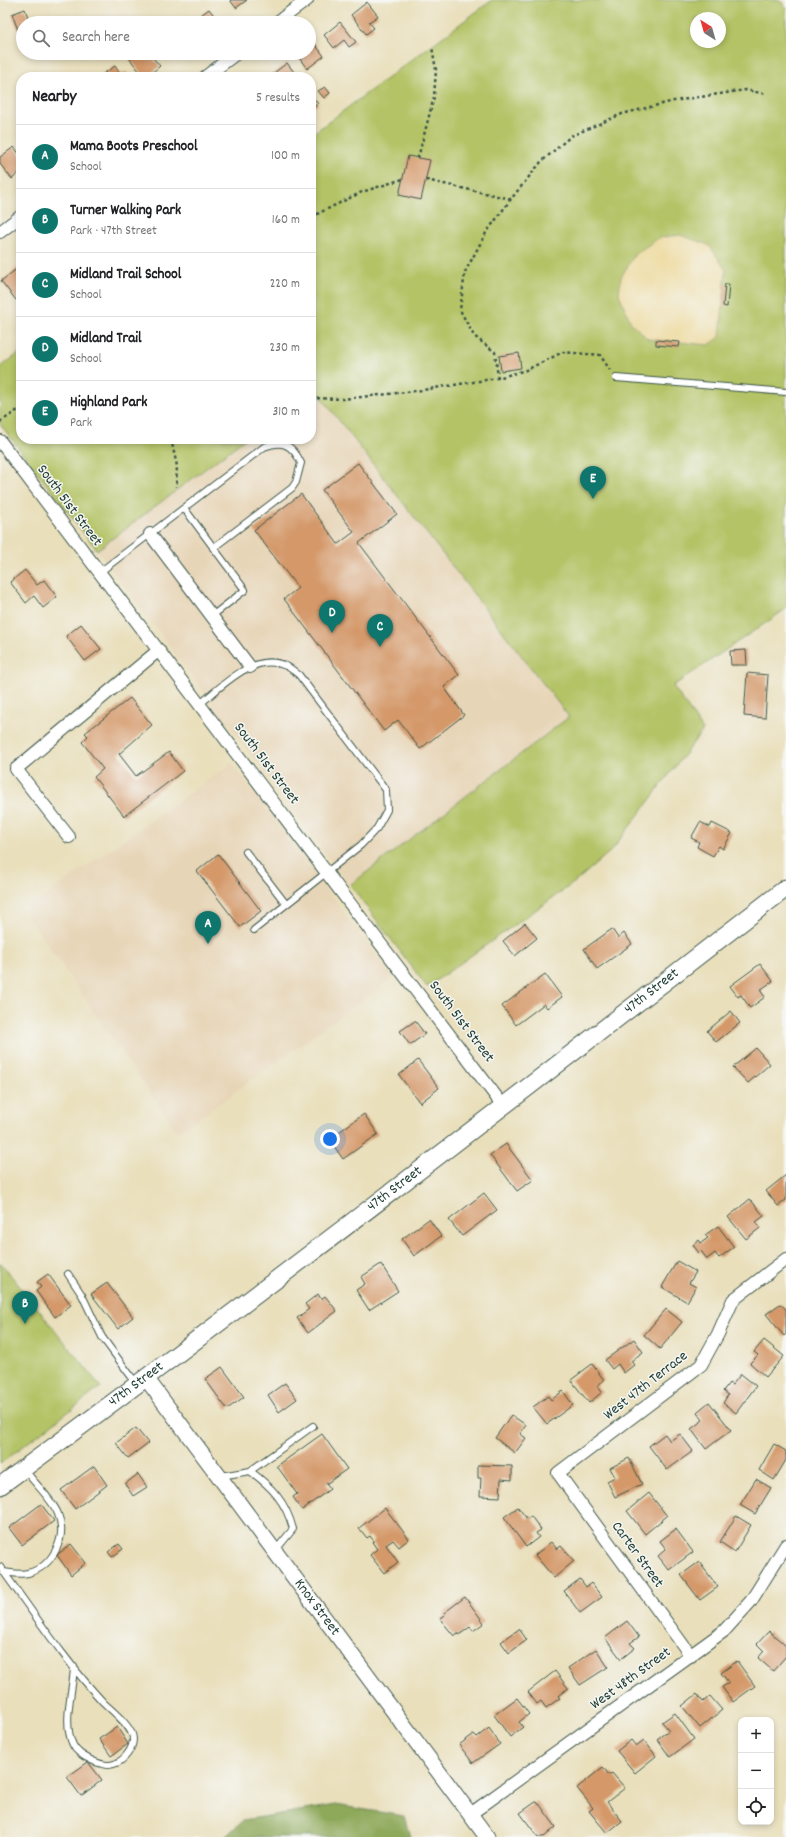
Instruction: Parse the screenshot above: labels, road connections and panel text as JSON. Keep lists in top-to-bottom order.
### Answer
{
  "streets": {
    "main road": ["47th Street"],
    "street": [
      "South 51st Street",
      "West 47th Terrace",
      "Carter Street",
      "Knox Street",
      "West 48th Street"
    ]
  },
  "crossings": [
    ["South 51st Street", "47th Street"],
    ["47th Street", "Knox Street"],
    ["West 47th Terrace", "Carter Street"],
    ["Carter Street", "West 48th Street"],
    ["Knox Street", "West 48th Street"]
  ],
  "north": "top left",
  "page": {
    "search": "Search here",
    "heading": ["Nearby", "5 results"],
    "list": [
      {
        "mark": "A",
        "name": "Mama Boots Preschool",
        "note": "School",
        "value": "100 m"
      },
      {
        "mark": "B",
        "name": "Turner Walking Park",
        "note": "Park · 47th Street",
        "value": "160 m"
      },
      {
        "mark": "C",
        "name": "Midland Trail School",
        "note": "School",
        "value": "220 m"
      },
      {
        "mark": "D",
        "name": "Midland Trail",
        "note": "School",
        "value": "230 m"
      },
      {
        "mark": "E",
        "name": "Highland Park",
        "note": "Park",
        "value": "310 m"
      }
    ],
    "pins": [
      "E",
      "D",
      "C",
      "A",
      "B"
    ],
    "map_buttons": ["+", "−"]
  }
}
